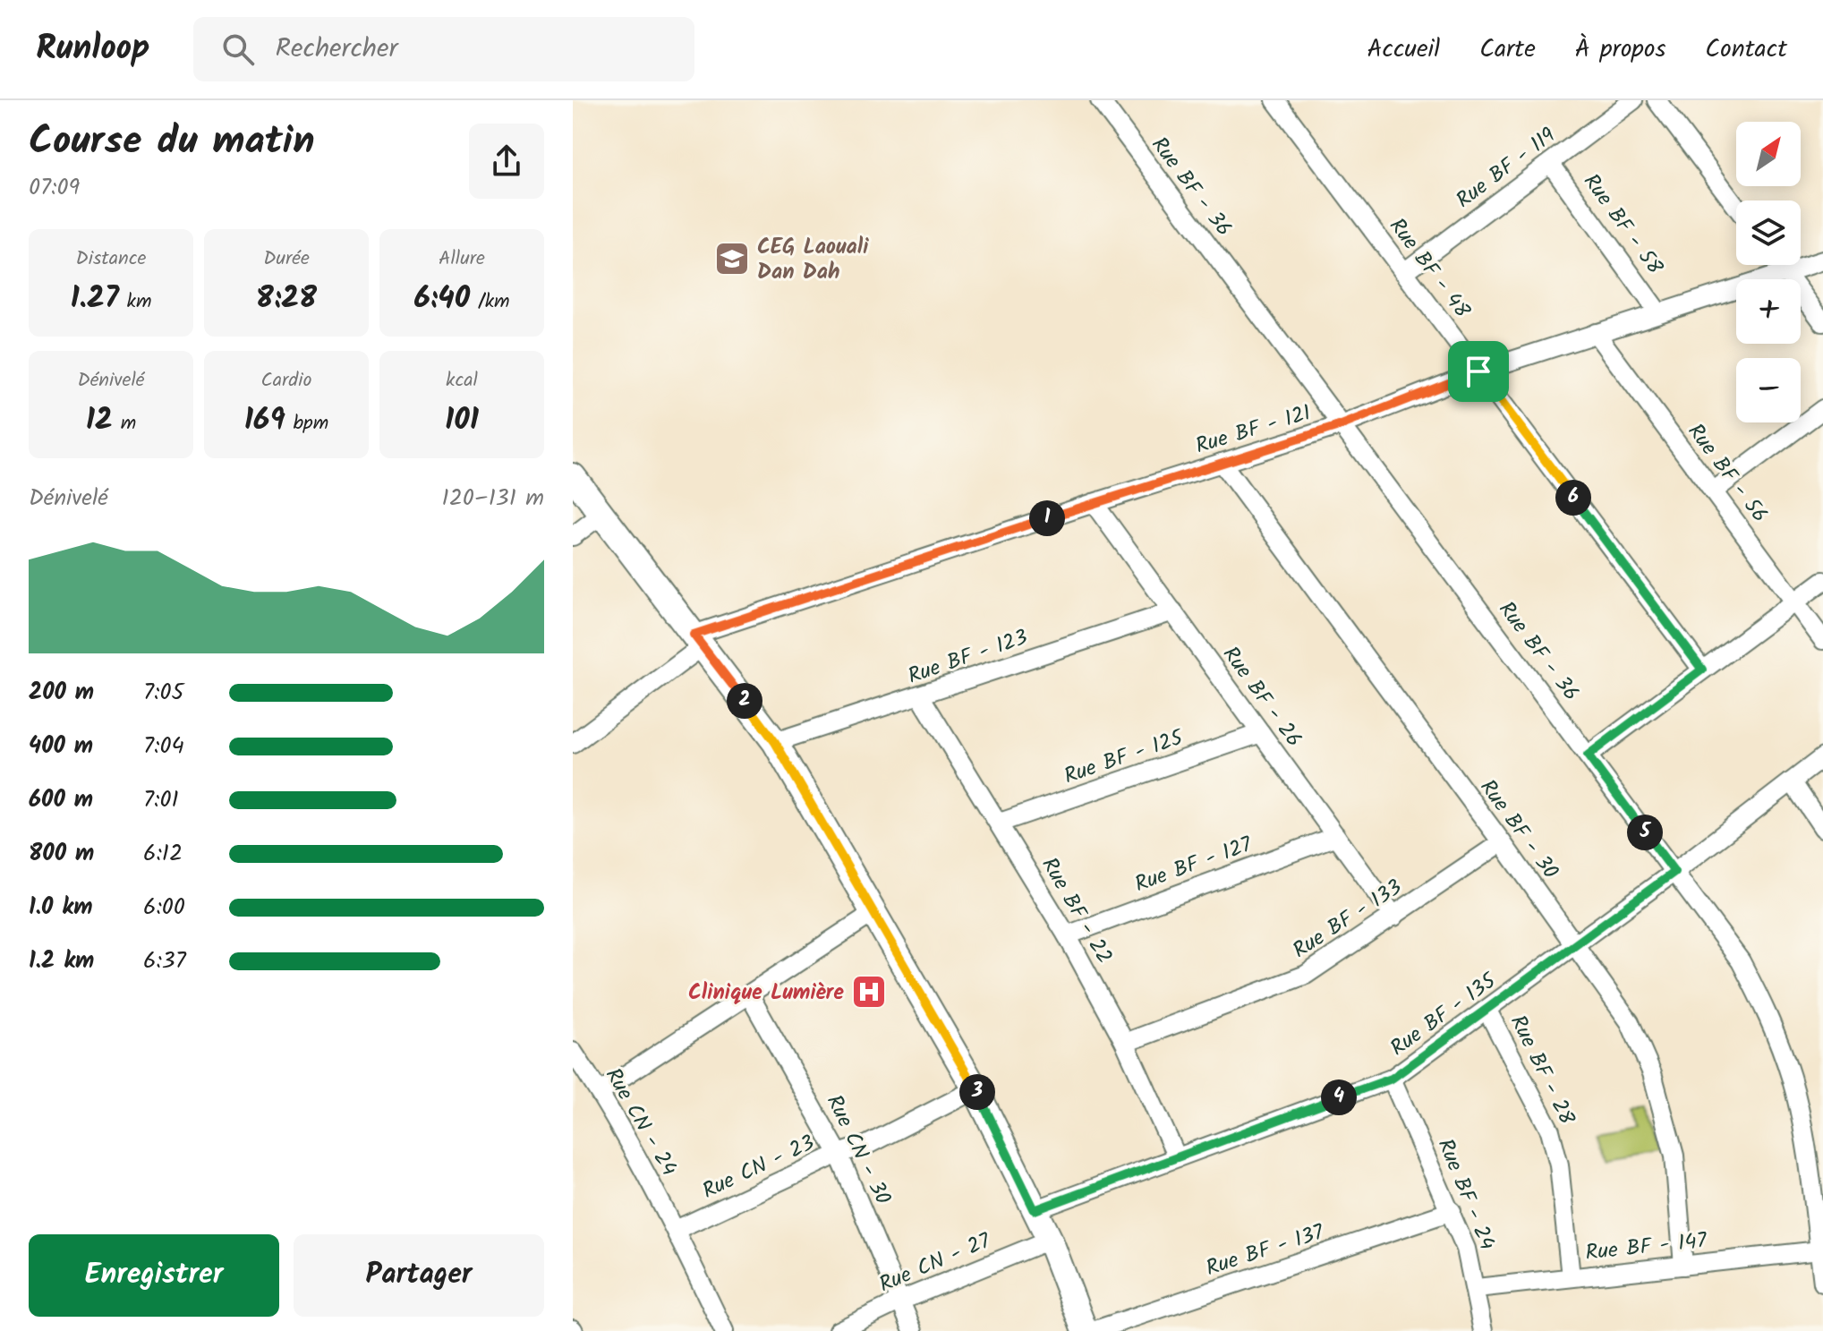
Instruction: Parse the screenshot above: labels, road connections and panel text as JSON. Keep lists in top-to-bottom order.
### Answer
{
  "streets": {
    "street": [
      "Rue BF - 119",
      "Rue BF - 36",
      "Rue BF - 58",
      "Rue BF - 48",
      "Rue BF - 121",
      "Rue BF - 56",
      "Rue BF - 123",
      "Rue BF - 26",
      "Rue BF - 125",
      "Rue BF - 30",
      "Rue BF - 127",
      "Rue BF - 22",
      "Rue BF - 133",
      "Rue BF - 135",
      "Rue BF - 28",
      "Rue CN - 24",
      "Rue CN - 30",
      "Rue CN - 23",
      "Rue BF - 24",
      "Rue BF - 147",
      "Rue BF - 137",
      "Rue CN - 27"
    ]
  },
  "crossings": [
    ["Rue BF - 119", "Rue BF - 58"],
    ["Rue BF - 119", "Rue BF - 48"],
    ["Rue BF - 36", "Rue BF - 121"],
    ["Rue BF - 36", "Rue BF - 135"],
    ["Rue BF - 36", "Rue BF - 147"],
    ["Rue BF - 58", "Rue BF - 121"],
    ["Rue BF - 48", "Rue BF - 121"],
    ["Rue BF - 121", "Rue BF - 56"],
    ["Rue BF - 121", "Rue BF - 26"],
    ["Rue BF - 121", "Rue BF - 30"],
    ["Rue BF - 123", "Rue BF - 26"],
    ["Rue BF - 123", "Rue BF - 22"],
    ["Rue BF - 26", "Rue BF - 125"],
    ["Rue BF - 26", "Rue BF - 127"],
    ["Rue BF - 26", "Rue BF - 133"],
    ["Rue BF - 125", "Rue BF - 22"],
    ["Rue BF - 30", "Rue BF - 133"],
    ["Rue BF - 30", "Rue BF - 135"],
    ["Rue BF - 30", "Rue BF - 147"],
    ["Rue BF - 127", "Rue BF - 22"],
    ["Rue BF - 22", "Rue BF - 133"],
    ["Rue BF - 22", "Rue BF - 135"],
    ["Rue BF - 135", "Rue BF - 28"],
    ["Rue BF - 135", "Rue BF - 24"],
    ["Rue BF - 28", "Rue BF - 147"],
    ["Rue CN - 24", "Rue CN - 23"],
    ["Rue CN - 30", "Rue CN - 23"],
    ["Rue CN - 30", "Rue CN - 27"],
    ["Rue BF - 24", "Rue BF - 147"],
    ["Rue BF - 24", "Rue BF - 137"]
  ],
  "places": {
    "school or university": ["CEG Laouali Dan Dah"],
    "hospital": ["Clinique Lumière"]
  },
  "north": "top right",
  "page": {
    "header": "Runloop",
    "search": "Rechercher",
    "nav": [
      "Accueil",
      "Carte",
      "À propos",
      "Contact"
    ],
    "heading": ["Course du matin", "07:09"],
    "map_buttons": ["+", "−"],
    "stats": [
      ["Distance", "1.27 km"],
      ["Durée", "8:28"],
      ["Allure", "6:40 /km"],
      ["Dénivelé", "12 m"],
      ["Cardio", "169 bpm"],
      ["kcal", "101"]
    ],
    "chart": ["Dénivelé", "120–131 m"],
    "pins": [
      "6",
      "1",
      "2",
      "5",
      "3",
      "4"
    ],
    "list": [
      {
        "name": "200 m",
        "note": "7:05"
      },
      {
        "name": "400 m",
        "note": "7:04"
      },
      {
        "name": "600 m",
        "note": "7:01"
      },
      {
        "name": "800 m",
        "note": "6:12"
      },
      {
        "name": "1.0 km",
        "note": "6:00"
      },
      {
        "name": "1.2 km",
        "note": "6:37"
      }
    ],
    "buttons": ["Enregistrer", "Partager"]
  }
}
